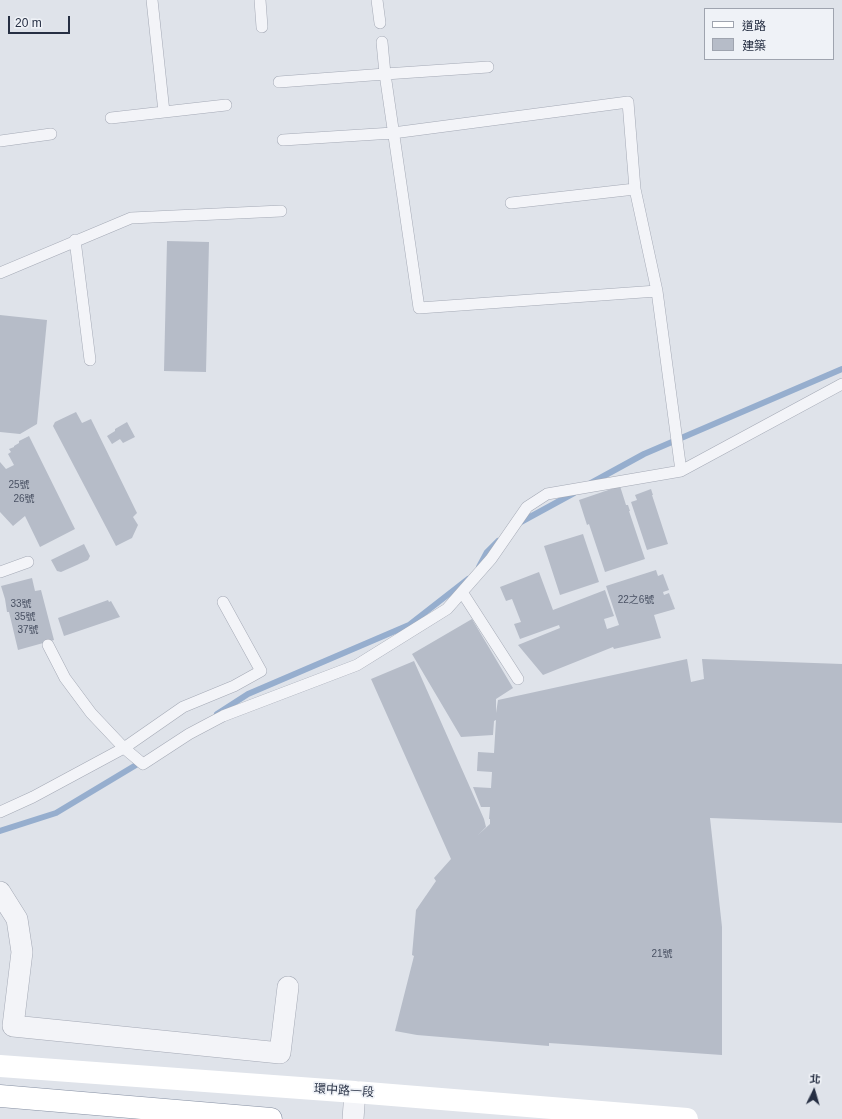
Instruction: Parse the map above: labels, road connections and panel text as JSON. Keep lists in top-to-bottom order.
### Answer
{
  "streets": {
    "main road": ["環中路一段"]
  },
  "house_numbers": [
    "25號",
    "26號",
    "22之6號",
    "33號",
    "35號",
    "37號",
    "21號"
  ],
  "legend": ["道路", "建築"],
  "scale_bar": "20 m",
  "north": "top"
}
